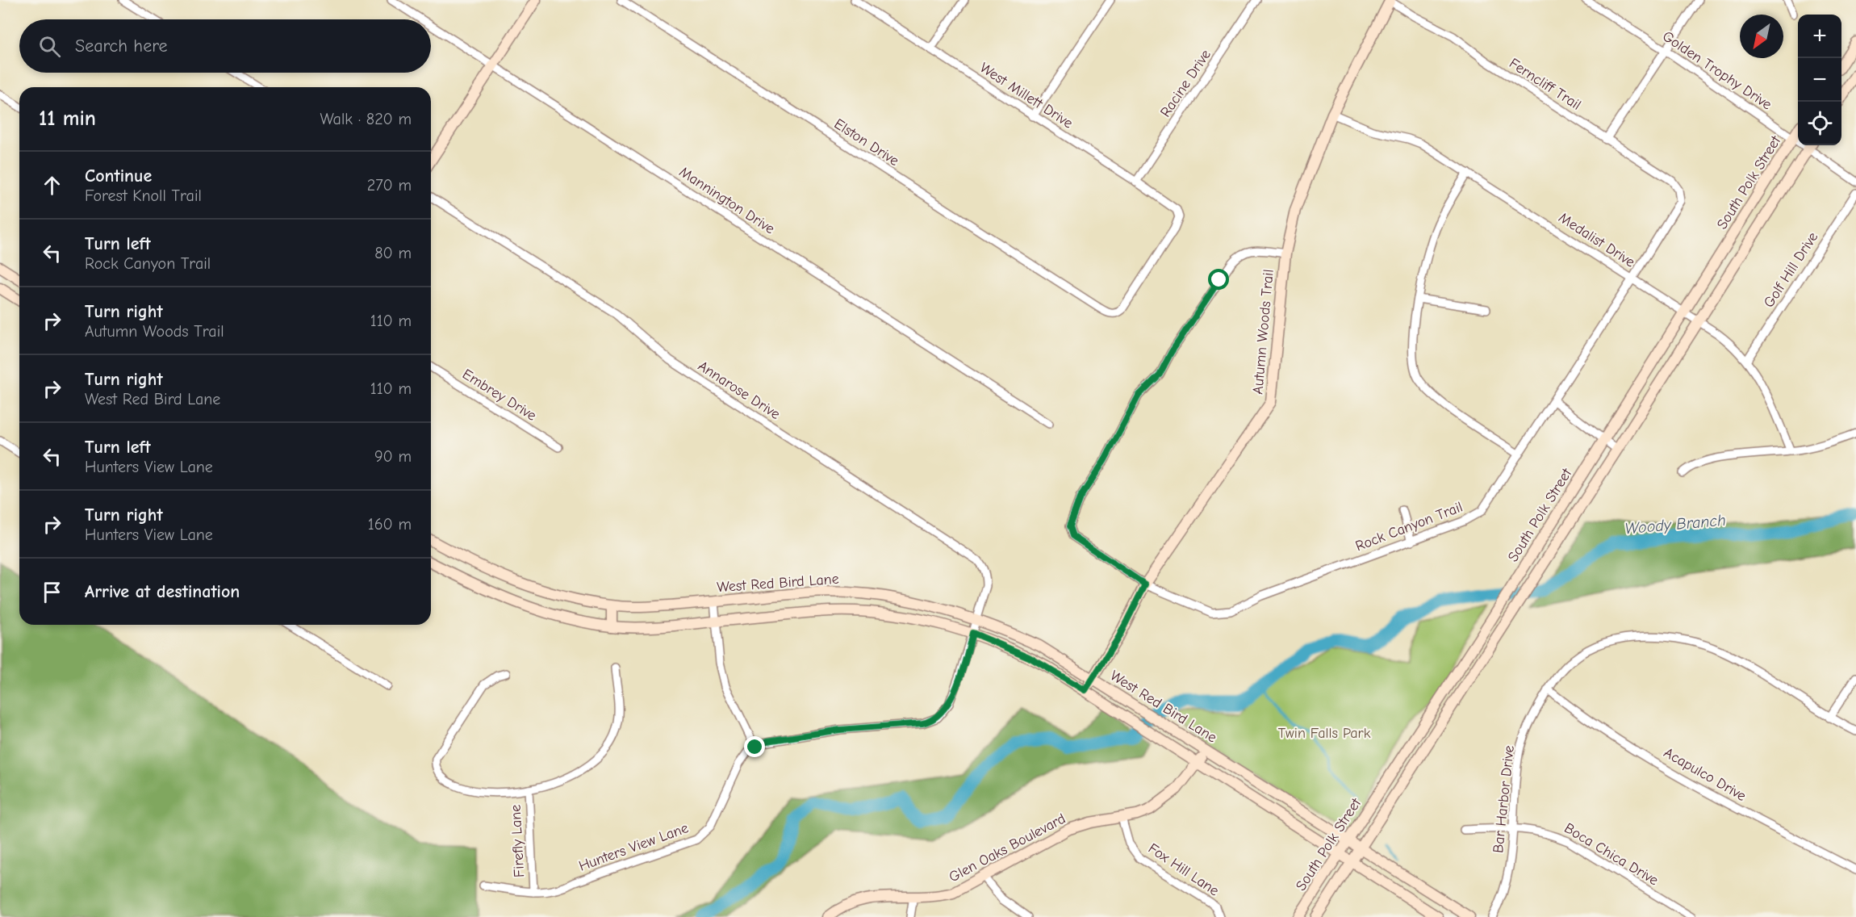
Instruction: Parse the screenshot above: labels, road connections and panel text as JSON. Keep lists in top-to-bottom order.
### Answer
{
  "streets": {
    "main road": [
      "South Polk Street",
      "Autumn Woods Trail",
      "West Red Bird Lane",
      "Glen Oaks Boulevard"
    ],
    "street": [
      "Golden Trophy Drive",
      "Racine Drive",
      "Ferncliff Trail",
      "West Millett Drive",
      "Elston Drive",
      "Mannington Drive",
      "Medalist Drive",
      "Golf Hill Drive",
      "Annarose Drive",
      "Embrey Drive",
      "Rock Canyon Trail",
      "Acapulco Drive",
      "Bar Harbor Drive",
      "Firefly Lane",
      "Hunters View Lane",
      "Boca Chica Drive",
      "Fox Hill Lane"
    ]
  },
  "crossings": [
    ["Golden Trophy Drive", "South Polk Street"],
    ["Racine Drive", "West Millett Drive"],
    ["Ferncliff Trail", "Autumn Woods Trail"],
    ["Ferncliff Trail", "Rock Canyon Trail"],
    ["West Millett Drive", "Elston Drive"],
    ["South Polk Street", "Medalist Drive"],
    ["South Polk Street", "West Red Bird Lane"],
    ["Medalist Drive", "Golf Hill Drive"],
    ["Medalist Drive", "Autumn Woods Trail"],
    ["Medalist Drive", "Rock Canyon Trail"],
    ["Autumn Woods Trail", "Rock Canyon Trail"],
    ["Autumn Woods Trail", "West Red Bird Lane"],
    ["Annarose Drive", "West Red Bird Lane"],
    ["Annarose Drive", "Hunters View Lane"],
    ["West Red Bird Lane", "Hunters View Lane"],
    ["West Red Bird Lane", "Glen Oaks Boulevard"],
    ["Acapulco Drive", "Bar Harbor Drive"],
    ["Bar Harbor Drive", "Boca Chica Drive"],
    ["Firefly Lane", "Hunters View Lane"],
    ["Glen Oaks Boulevard", "Fox Hill Lane"]
  ],
  "water": ["Woody Branch"],
  "parks": ["Twin Falls Park"],
  "north": "bottom left",
  "page": {
    "map_buttons": ["+", "−"],
    "search": "Search here",
    "heading": ["11 min", "Walk · 820 m"],
    "list": [
      ["Continue", "Forest Knoll Trail", "270 m"],
      ["Turn left", "Rock Canyon Trail", "80 m"],
      ["Turn right", "Autumn Woods Trail", "110 m"],
      ["Turn right", "West Red Bird Lane", "110 m"],
      ["Turn left", "Hunters View Lane", "90 m"],
      ["Turn right", "Hunters View Lane", "160 m"],
      "Arrive at destination"
    ]
  }
}
